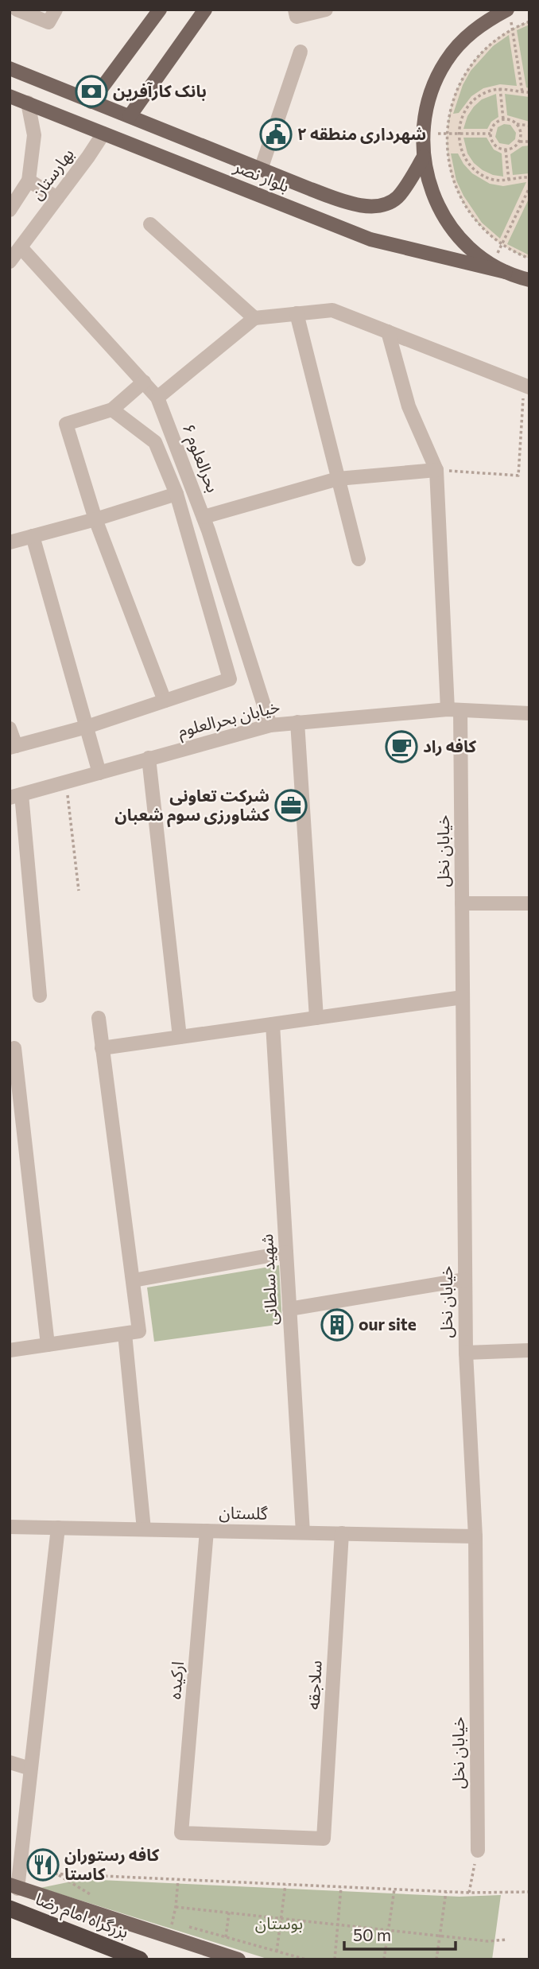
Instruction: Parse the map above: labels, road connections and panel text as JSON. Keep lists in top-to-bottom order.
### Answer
{
  "streets": {
    "highway": ["بزرگراه امام رضا"],
    "main road": ["بلوار نصر"],
    "street": [
      "بهارستان",
      "بحرالعلوم ۶",
      "خیابان بحرالعلوم",
      "خیابان نخل",
      "شهید سلطانی",
      "گلستان",
      "ارکیده",
      "سلاجقه"
    ]
  },
  "crossings": [
    ["بهارستان", "بلوار نصر"],
    ["بهارستان", "بحرالعلوم ۶"],
    ["بحرالعلوم ۶", "خیابان بحرالعلوم"],
    ["خیابان بحرالعلوم", "خیابان نخل"],
    ["خیابان نخل", "گلستان"],
    ["شهید سلطانی", "گلستان"],
    ["گلستان", "ارکیده"],
    ["گلستان", "سلاجقه"],
    ["ارکیده", "سلاجقه"]
  ],
  "parks": ["بوستان"],
  "places": {
    "bank": ["بانک کارآفرین"],
    "public building": ["شهرداری منطقه ۲"],
    "cafe": ["کافه راد"],
    "office": ["شرکت تعاونی کشاورزی سوم شعبان"],
    "building": ["our site"],
    "restaurant": ["کافه رستوران کاستا"]
  },
  "scale_bar": "50 m"
}
